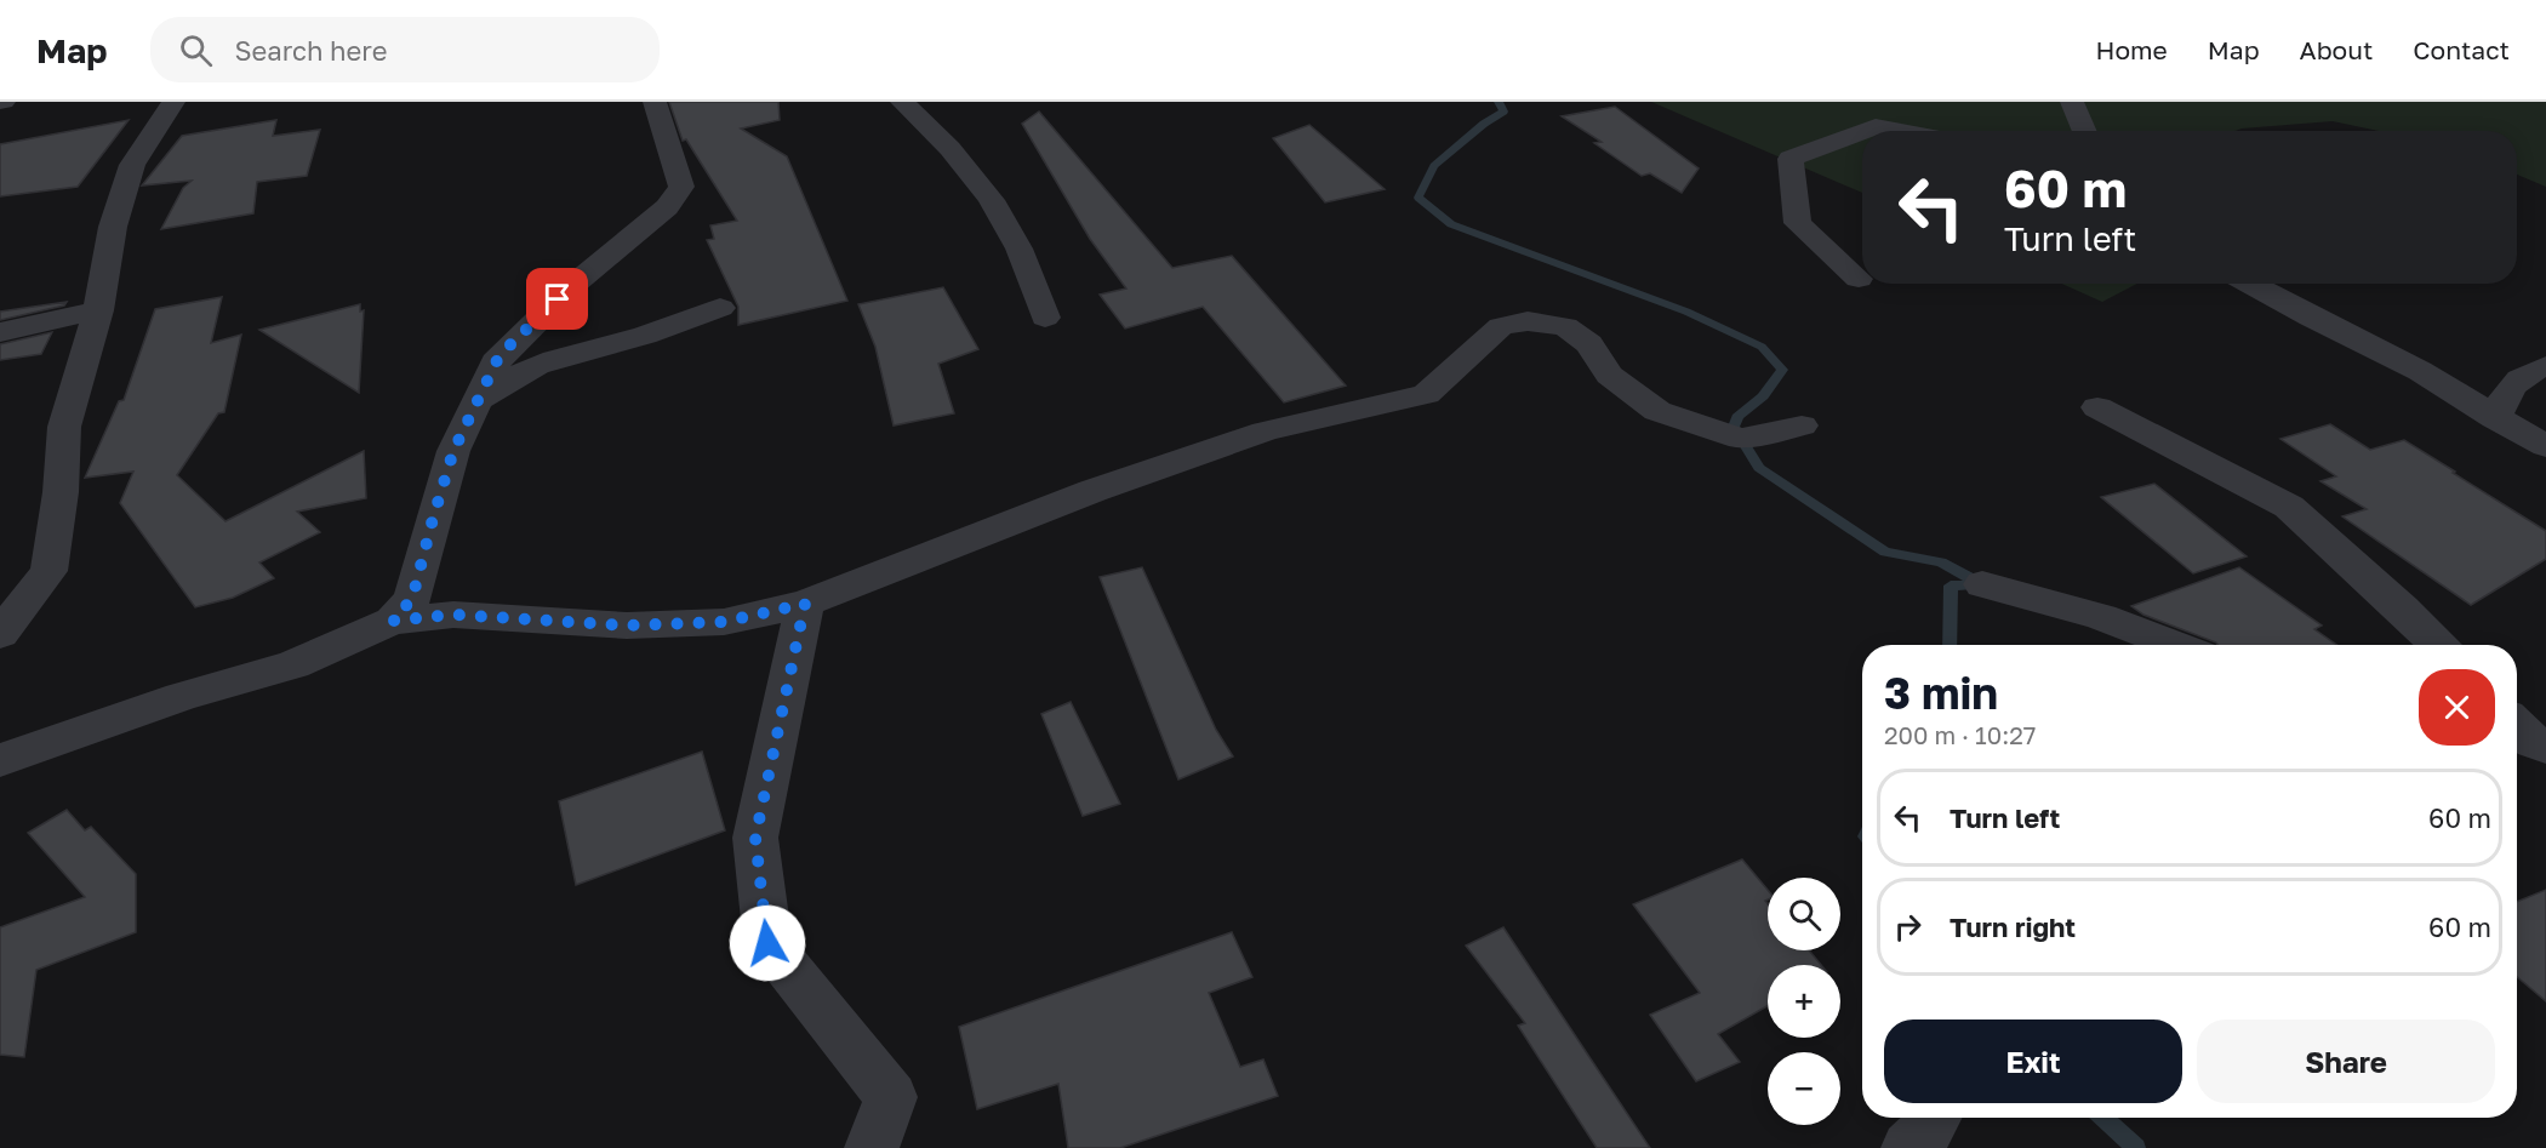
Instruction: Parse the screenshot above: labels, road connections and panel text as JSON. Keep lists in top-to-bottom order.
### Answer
{
  "page": {
    "header": "Map",
    "search": "Search here",
    "nav": [
      "Home",
      "Map",
      "About",
      "Contact"
    ],
    "turn": ["60 m", "Turn left"],
    "heading": ["3 min", "200 m · 10:27"],
    "list": [
      {
        "name": "Turn left",
        "value": "60 m"
      },
      {
        "name": "Turn right",
        "value": "60 m"
      }
    ],
    "map_buttons": ["+", "−"],
    "buttons": ["Exit", "Share"]
  }
}
